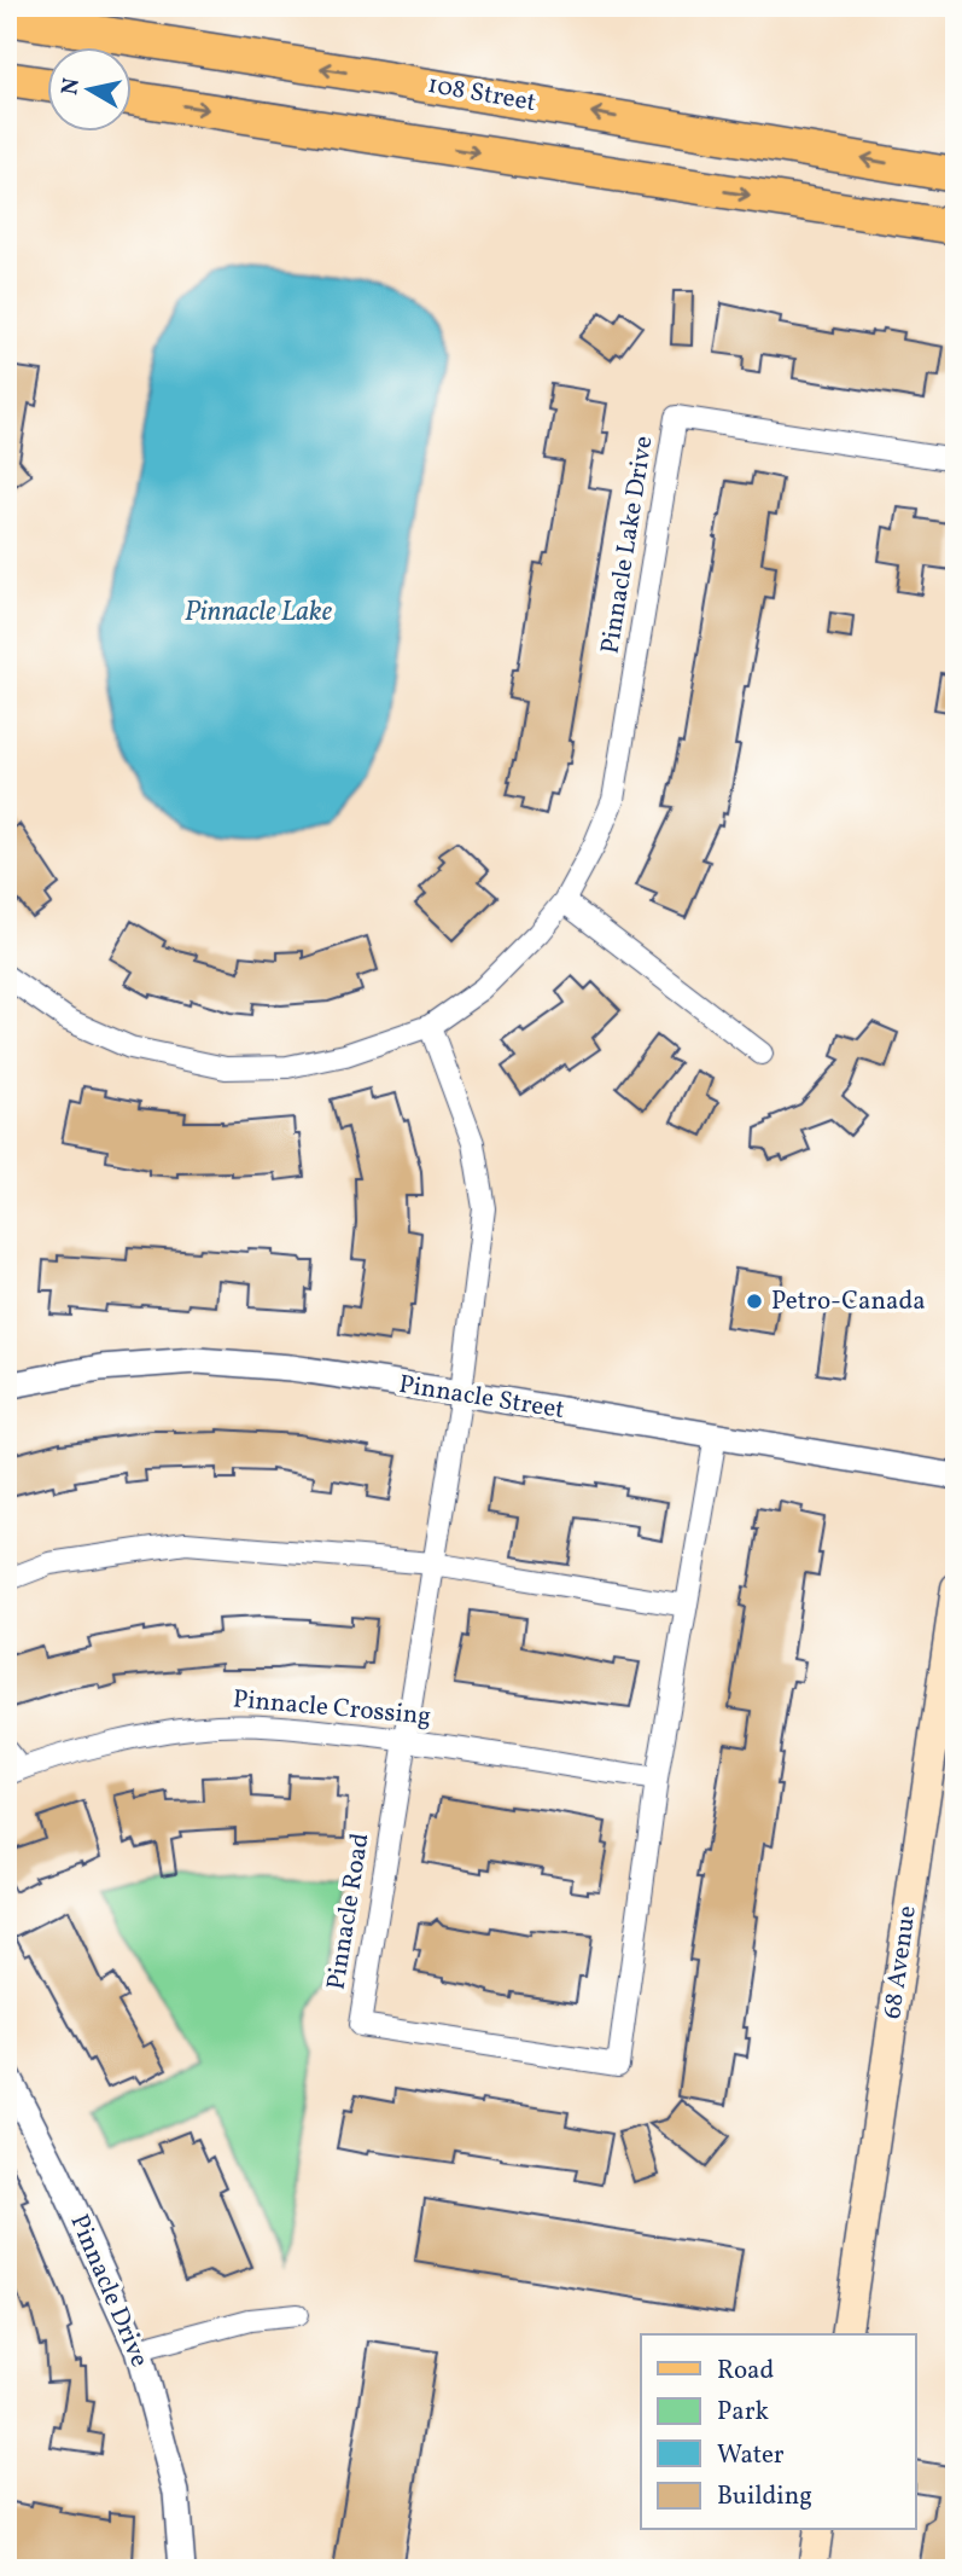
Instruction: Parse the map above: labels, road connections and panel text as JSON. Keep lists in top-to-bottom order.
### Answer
{
  "streets": {
    "main road": ["108 Street", "68 Avenue"],
    "street": [
      "Pinnacle Lake Drive",
      "Pinnacle Street",
      "Pinnacle Crossing",
      "Pinnacle Road",
      "Pinnacle Drive"
    ]
  },
  "crossings": [
    ["Pinnacle Lake Drive", "Pinnacle Road"],
    ["Pinnacle Street", "Pinnacle Road"],
    ["Pinnacle Crossing", "Pinnacle Road"]
  ],
  "water": ["Pinnacle Lake"],
  "places": ["Petro-Canada"],
  "legend": [
    "Road",
    "Park",
    "Water",
    "Building"
  ],
  "north": "left"
}
